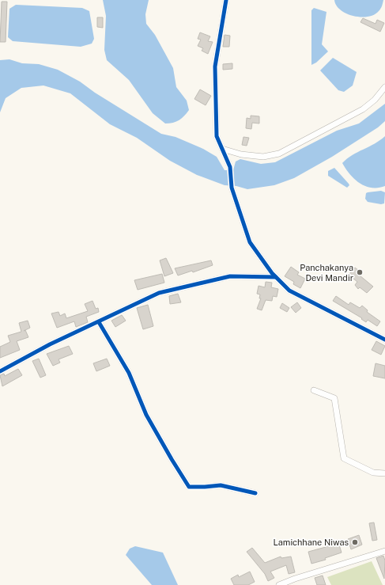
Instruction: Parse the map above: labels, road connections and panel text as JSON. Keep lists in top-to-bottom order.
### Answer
{
  "places": ["Panchakanya Devi Mandir", "Lamichhane Niwas"]
}
